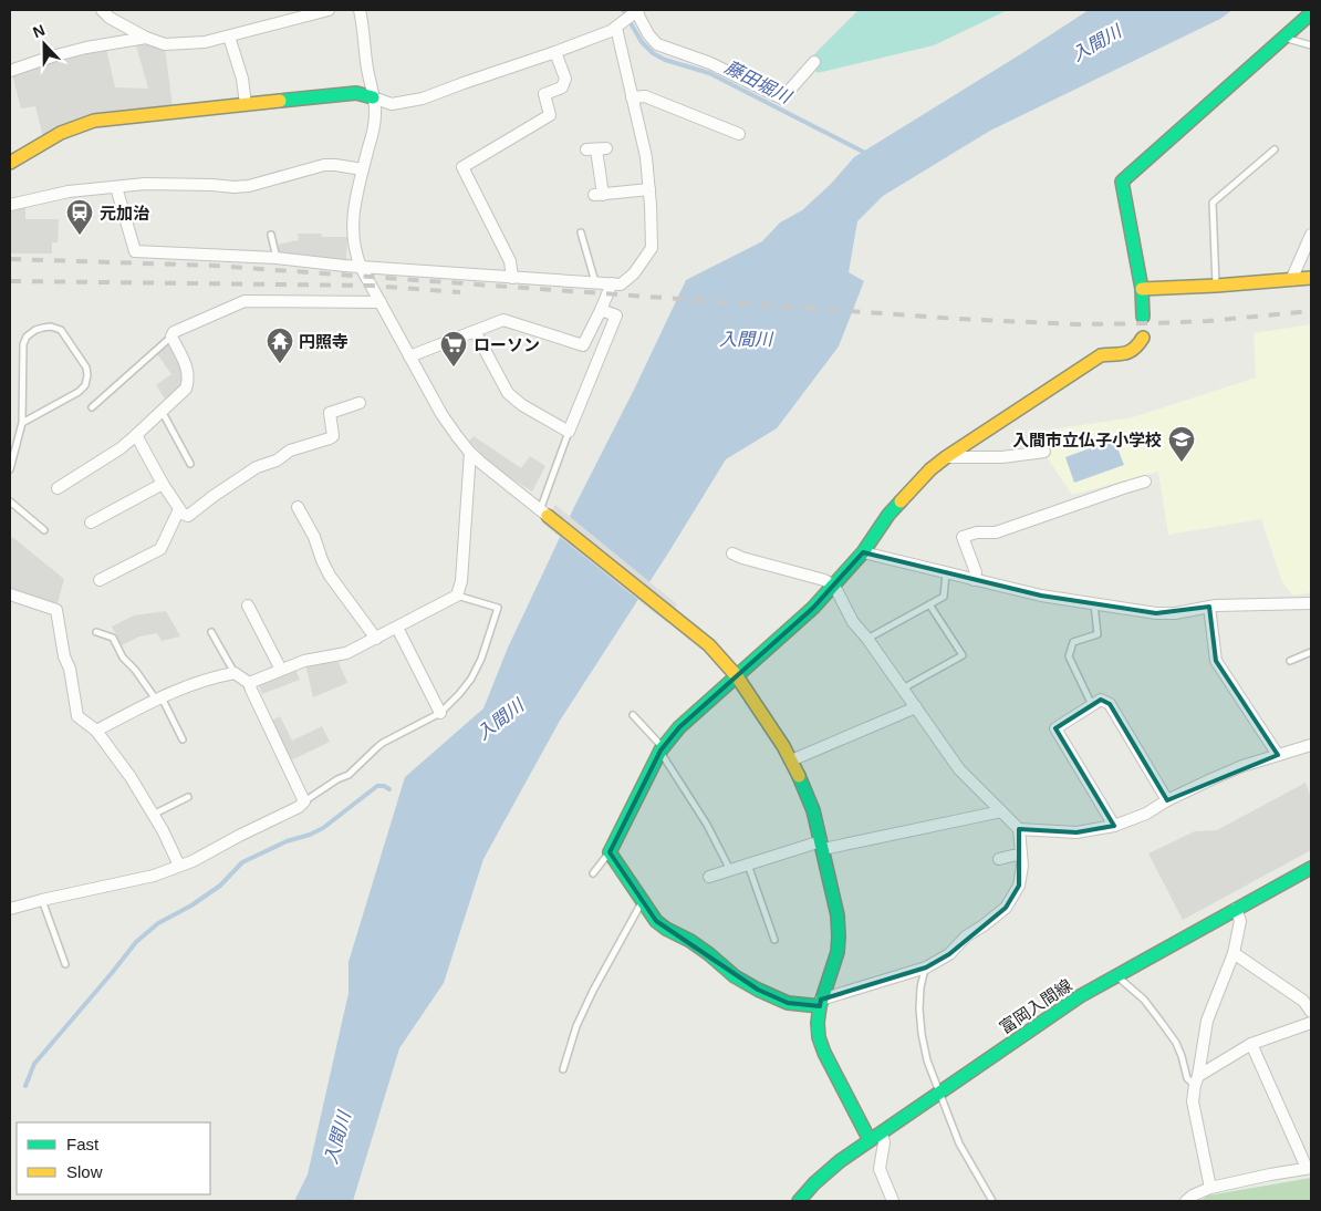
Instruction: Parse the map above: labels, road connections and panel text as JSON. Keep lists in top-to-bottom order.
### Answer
{
  "streets": {
    "street": ["富岡入間線"]
  },
  "water": ["入間川", "藤田堀川"],
  "places": {
    "station": ["元加治"],
    "temple": ["円照寺"],
    "supermarket": ["ローソン"],
    "school or university": ["入間市立仏子小学校"]
  },
  "legend": ["Fast", "Slow"],
  "north": "top"
}
